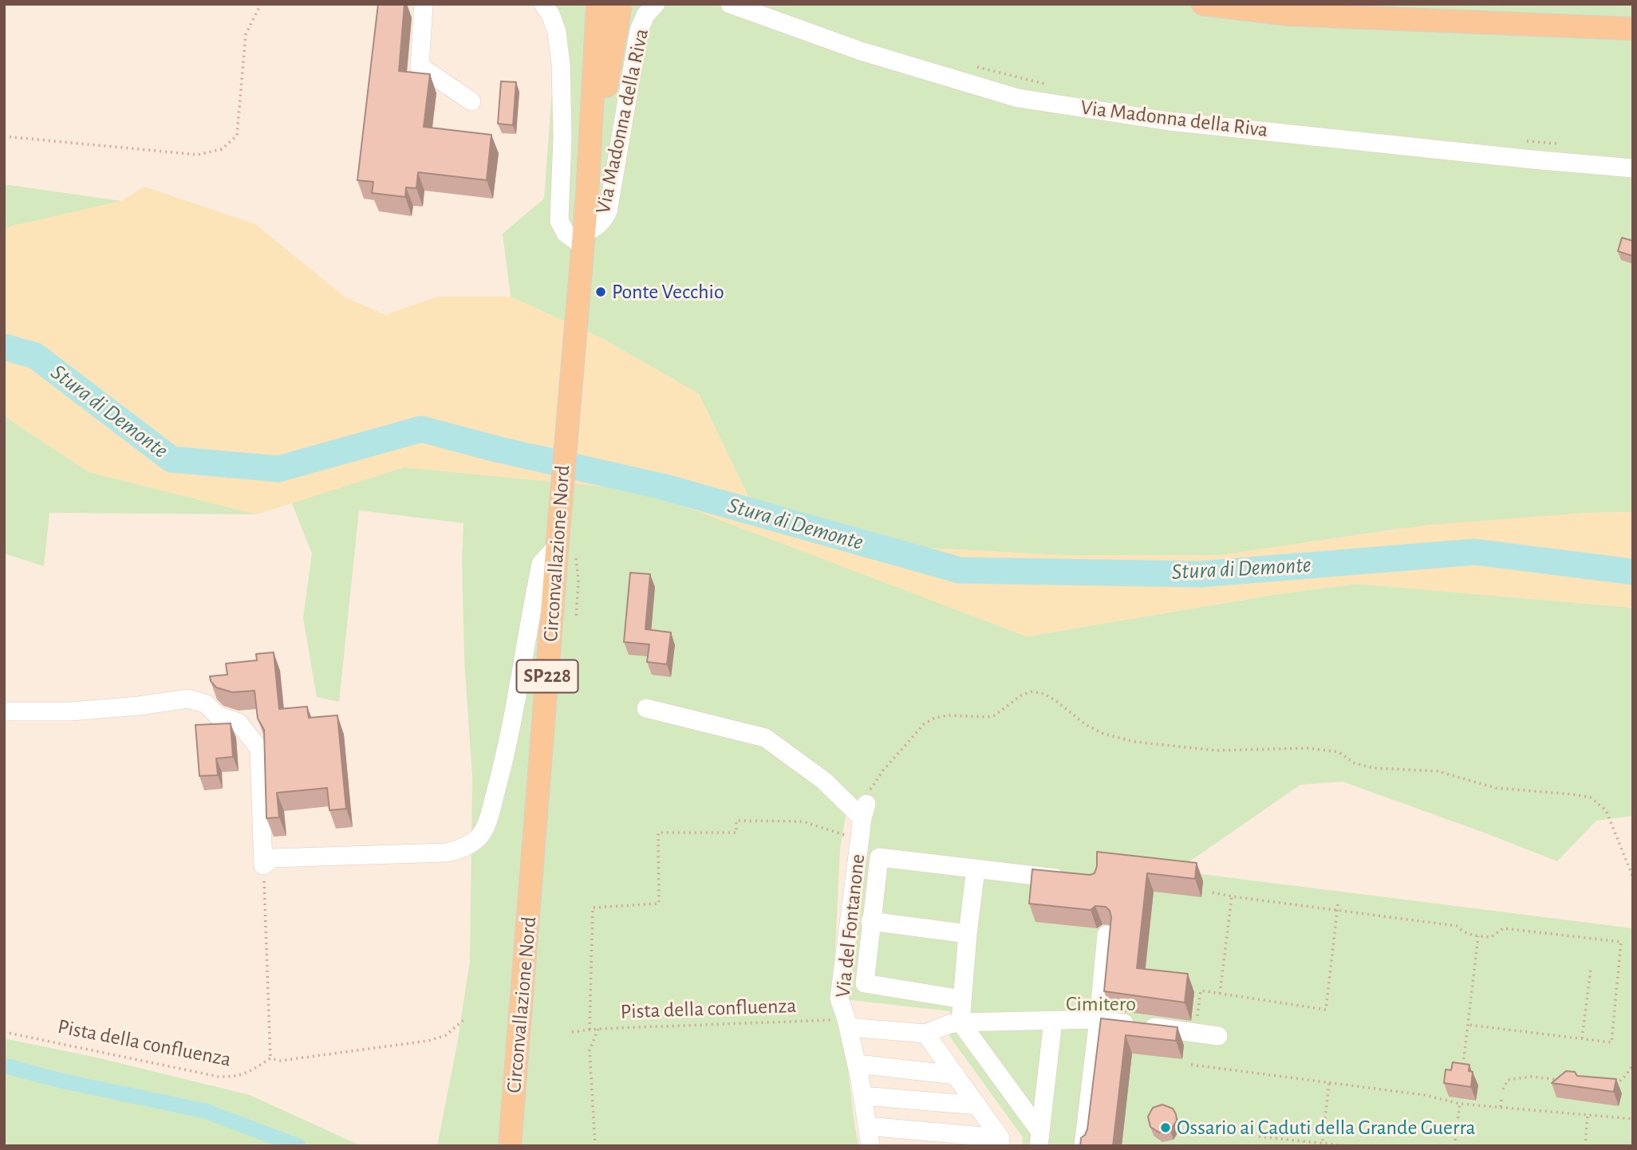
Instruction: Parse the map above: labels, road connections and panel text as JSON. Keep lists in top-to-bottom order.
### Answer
{
  "streets": {
    "main road": ["Circonvallazione Nord", "SP228"],
    "street": ["Via Madonna della Riva", "Via del Fontanone"],
    "path": ["Pista della confluenza"]
  },
  "crossings": [
    ["Via Madonna della Riva", "Circonvallazione Nord"],
    ["Via del Fontanone", "Pista della confluenza"]
  ],
  "water": ["Stura di Demonte"],
  "parks": ["Cimitero"],
  "places": ["Ponte Vecchio", "Ossario ai Caduti della Grande Guerra"]
}
